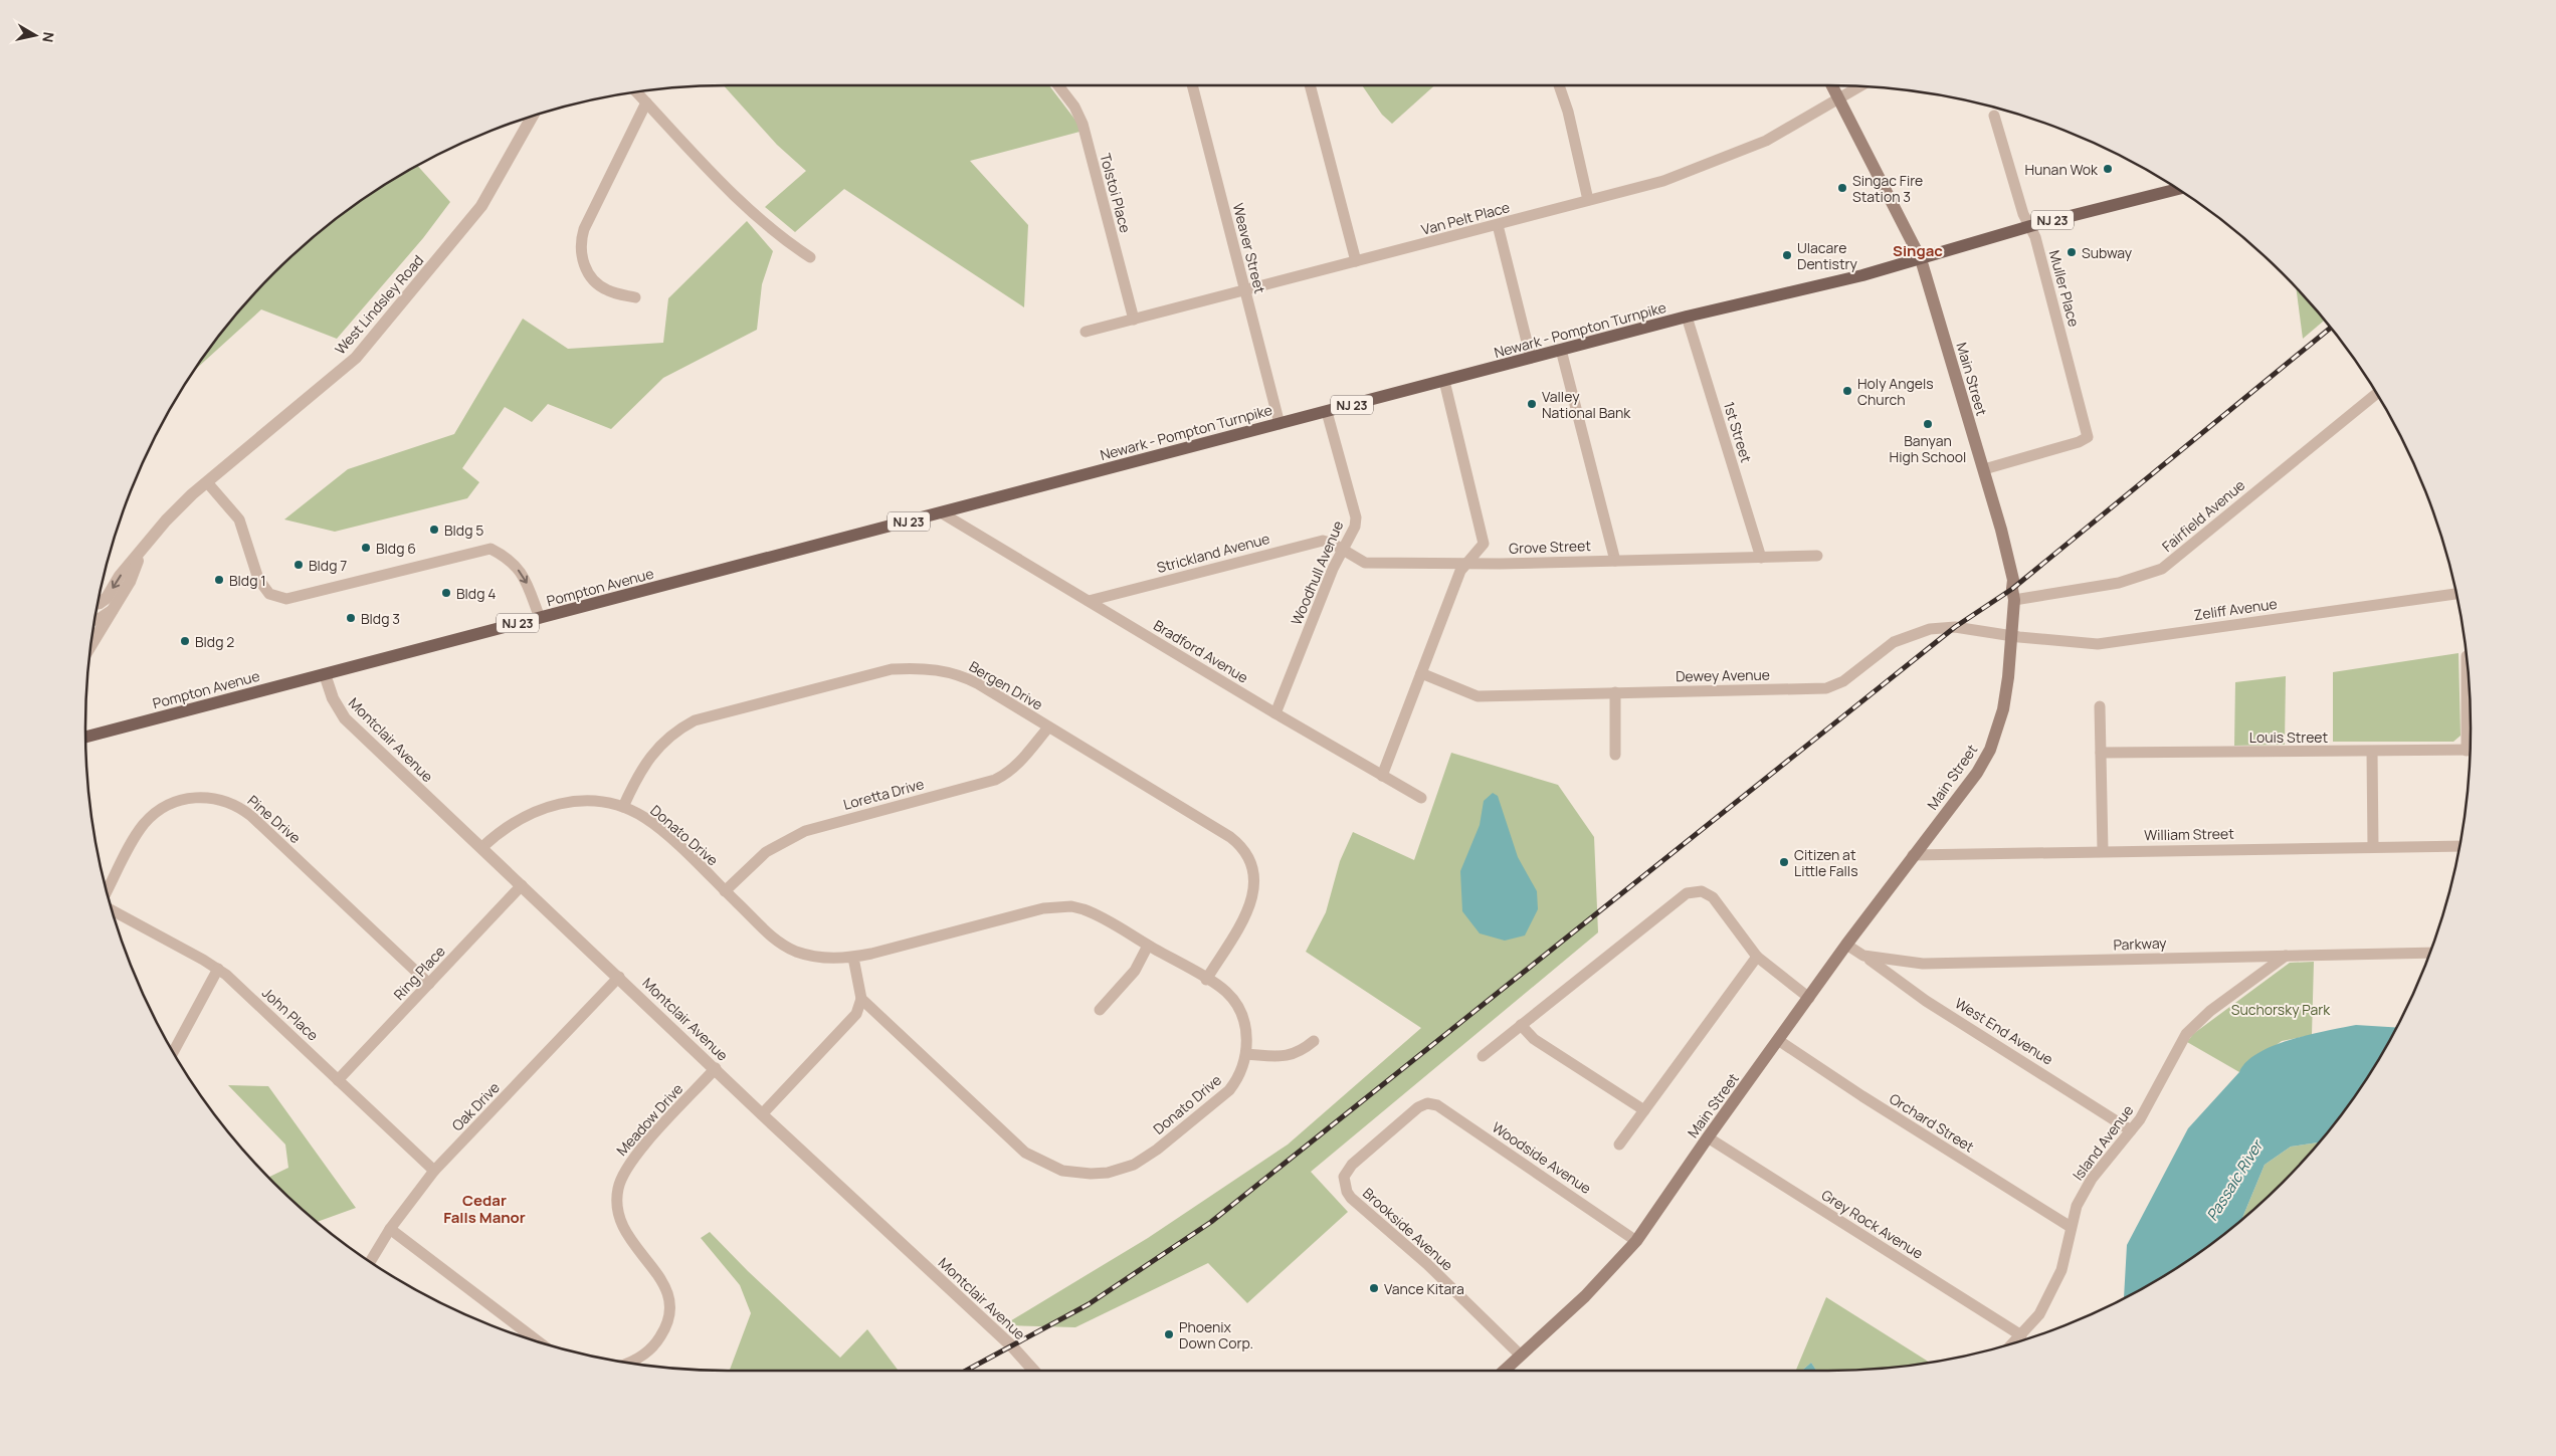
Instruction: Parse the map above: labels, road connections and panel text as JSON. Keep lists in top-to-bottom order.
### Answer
{
  "streets": {
    "main road": [
      "NJ 23",
      "Newark - Pompton Turnpike",
      "Main Street",
      "Pompton Avenue"
    ],
    "street": [
      "Tolstoi Place",
      "Van Pelt Place",
      "Weaver Street",
      "Muller Place",
      "West Lindsley Road",
      "1st Street",
      "Fairfield Avenue",
      "Grove Street",
      "Strickland Avenue",
      "Woodhull Avenue",
      "Zeliff Avenue",
      "Bradford Avenue",
      "Dewey Avenue",
      "Bergen Drive",
      "Louis Street",
      "Montclair Avenue",
      "Loretta Drive",
      "Pine Drive",
      "William Street",
      "Donato Drive",
      "Parkway",
      "Ring Place",
      "John Place",
      "West End Avenue",
      "Oak Drive",
      "Meadow Drive",
      "Orchard Street",
      "Island Avenue",
      "Woodside Avenue",
      "Grey Rock Avenue",
      "Brookside Avenue"
    ]
  },
  "crossings": [
    ["Tolstoi Place", "Van Pelt Place"],
    ["Van Pelt Place", "Weaver Street"],
    ["Van Pelt Place", "Main Street"],
    ["Weaver Street", "Newark - Pompton Turnpike"],
    ["Muller Place", "Newark - Pompton Turnpike"],
    ["Muller Place", "Main Street"],
    ["Newark - Pompton Turnpike", "Main Street"],
    ["Newark - Pompton Turnpike", "1st Street"],
    ["Newark - Pompton Turnpike", "Woodhull Avenue"],
    ["Newark - Pompton Turnpike", "Pompton Avenue"],
    ["Main Street", "Fairfield Avenue"],
    ["Main Street", "Zeliff Avenue"],
    ["Main Street", "Dewey Avenue"],
    ["Main Street", "William Street"],
    ["Main Street", "Parkway"],
    ["Main Street", "Orchard Street"],
    ["Main Street", "Woodside Avenue"],
    ["Main Street", "Grey Rock Avenue"],
    ["Main Street", "Brookside Avenue"],
    ["1st Street", "Grove Street"],
    ["Grove Street", "Strickland Avenue"],
    ["Grove Street", "Woodhull Avenue"],
    ["Strickland Avenue", "Woodhull Avenue"],
    ["Strickland Avenue", "Bradford Avenue"],
    ["Woodhull Avenue", "Bradford Avenue"],
    ["Pompton Avenue", "Bradford Avenue"],
    ["Pompton Avenue", "Montclair Avenue"],
    ["Zeliff Avenue", "Dewey Avenue"],
    ["Bergen Drive", "Loretta Drive"],
    ["Bergen Drive", "Donato Drive"],
    ["Montclair Avenue", "Donato Drive"],
    ["Montclair Avenue", "Ring Place"],
    ["Montclair Avenue", "Oak Drive"],
    ["Montclair Avenue", "Meadow Drive"],
    ["Loretta Drive", "Donato Drive"],
    ["Pine Drive", "Ring Place"],
    ["Parkway", "West End Avenue"],
    ["Parkway", "Island Avenue"],
    ["Ring Place", "John Place"],
    ["John Place", "Oak Drive"],
    ["West End Avenue", "Island Avenue"],
    ["Orchard Street", "Island Avenue"],
    ["Island Avenue", "Grey Rock Avenue"],
    ["Woodside Avenue", "Brookside Avenue"]
  ],
  "districts": ["Singac", "Cedar Falls Manor"],
  "water": ["Passaic River"],
  "parks": ["Suchorsky Park"],
  "places": [
    "Hunan Wok",
    "Singac Fire Station 3",
    "Subway",
    "Ulacare Dentistry",
    "Holy Angels Church",
    "Valley National Bank",
    "Banyan High School",
    "Bldg 5",
    "Bldg 6",
    "Bldg 7",
    "Bldg 1",
    "Bldg 4",
    "Bldg 3",
    "Bldg 2",
    "Citizen at Little Falls",
    "Vance Kitara",
    "Phoenix Down Corp."
  ],
  "north": "right"
}
